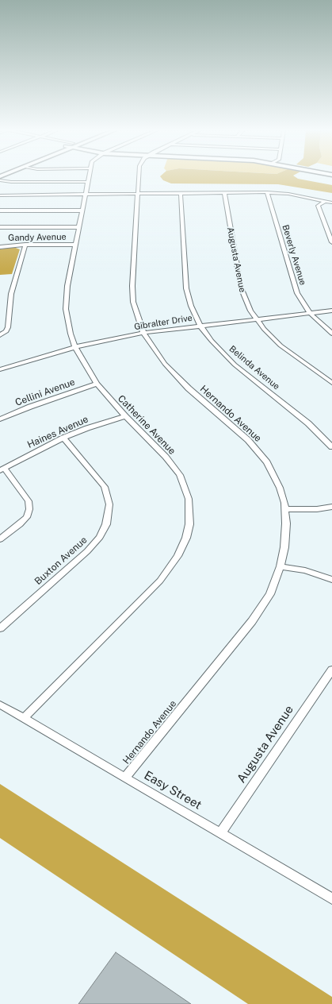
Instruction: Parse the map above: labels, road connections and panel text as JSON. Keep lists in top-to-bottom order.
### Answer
{
  "streets": {
    "street": [
      "Gandy Avenue",
      "Beverly Avenue",
      "Augusta Avenue",
      "Gibralter Drive",
      "Belinda Avenue",
      "Cellini Avenue",
      "Hernando Avenue",
      "Catherine Avenue",
      "Haines Avenue",
      "Buxton Avenue",
      "Easy Street"
    ]
  },
  "crossings": [
    ["Gandy Avenue", "Catherine Avenue"],
    ["Beverly Avenue", "Gibralter Drive"],
    ["Augusta Avenue", "Gibralter Drive"],
    ["Augusta Avenue", "Easy Street"],
    ["Gibralter Drive", "Belinda Avenue"],
    ["Gibralter Drive", "Hernando Avenue"],
    ["Gibralter Drive", "Catherine Avenue"],
    ["Cellini Avenue", "Catherine Avenue"],
    ["Hernando Avenue", "Easy Street"],
    ["Catherine Avenue", "Haines Avenue"],
    ["Catherine Avenue", "Easy Street"],
    ["Haines Avenue", "Buxton Avenue"]
  ]
}
